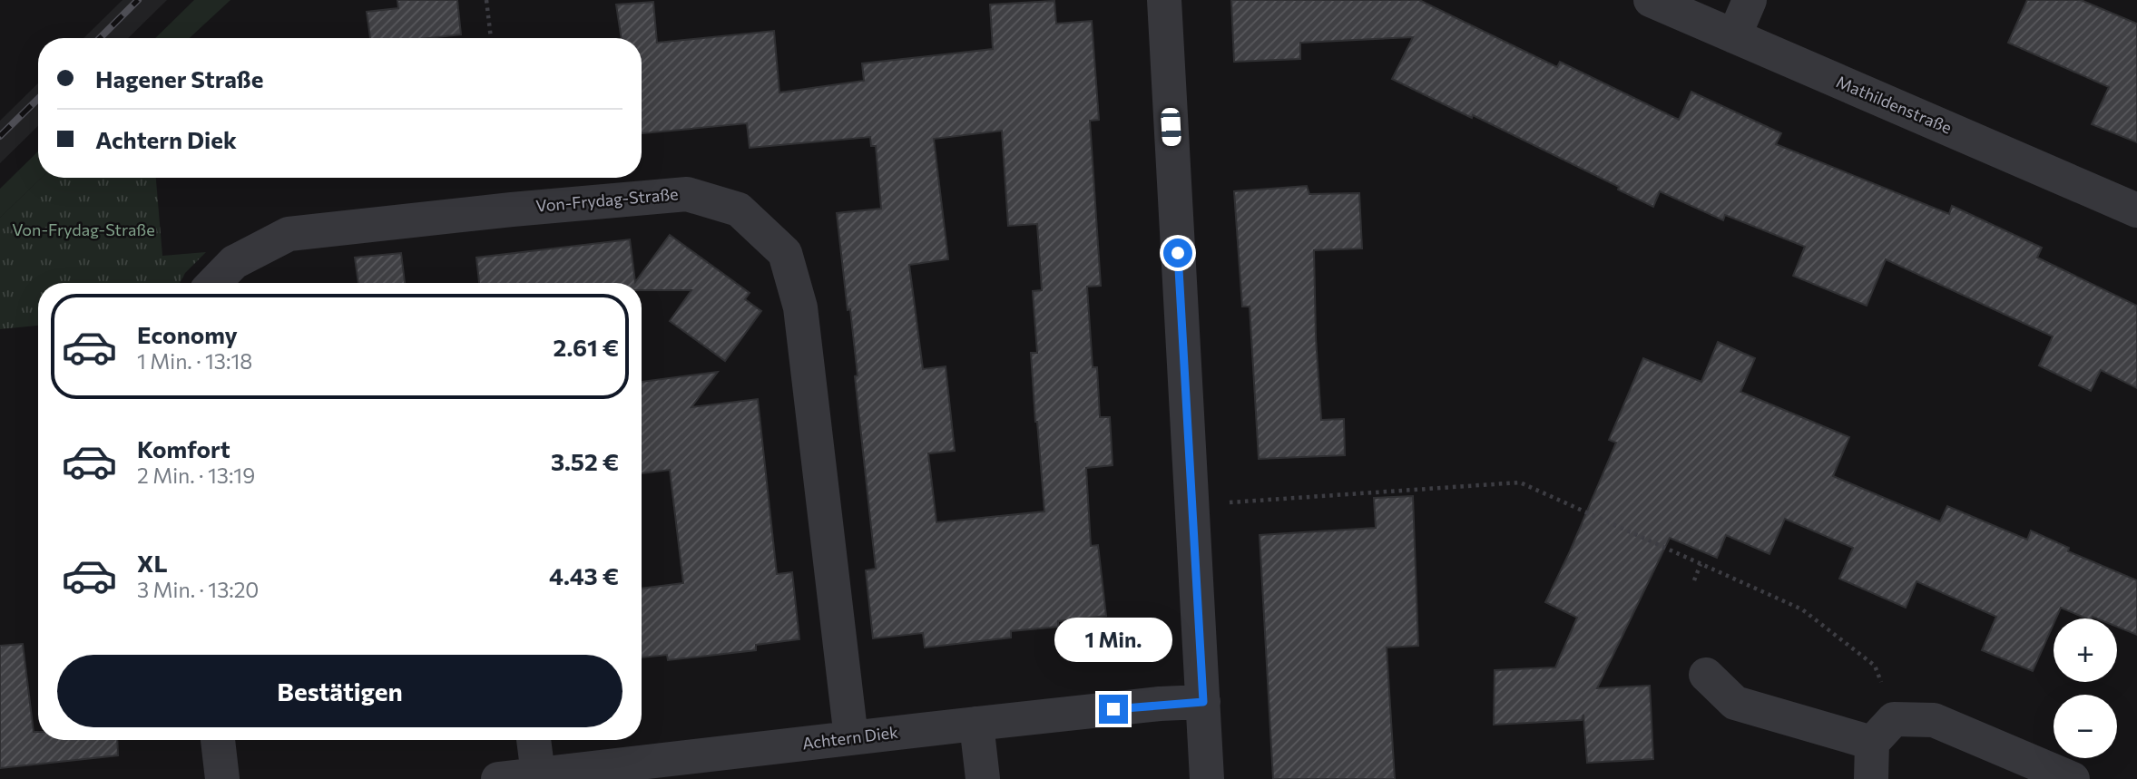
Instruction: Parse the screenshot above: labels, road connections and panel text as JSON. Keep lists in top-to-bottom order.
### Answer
{
  "streets": {
    "street": ["Mathildenstraße", "Von-Frydag-Straße", "Achtern Diek"]
  },
  "crossings": [
    ["Von-Frydag-Straße", "Achtern Diek"]
  ],
  "parks": ["Von-Frydag-Straße"],
  "page": {
    "banner": ["Hagener Straße", "Achtern Diek"],
    "list": [
      {
        "name": "Economy",
        "note": "1 Min. · 13:18",
        "value": "2.61 €"
      },
      {
        "name": "Komfort",
        "note": "2 Min. · 13:19",
        "value": "3.52 €"
      },
      {
        "name": "XL",
        "note": "3 Min. · 13:20",
        "value": "4.43 €"
      }
    ],
    "bubble": "1 Min.",
    "map_buttons": ["+", "−"],
    "buttons": "Bestätigen"
  }
}
